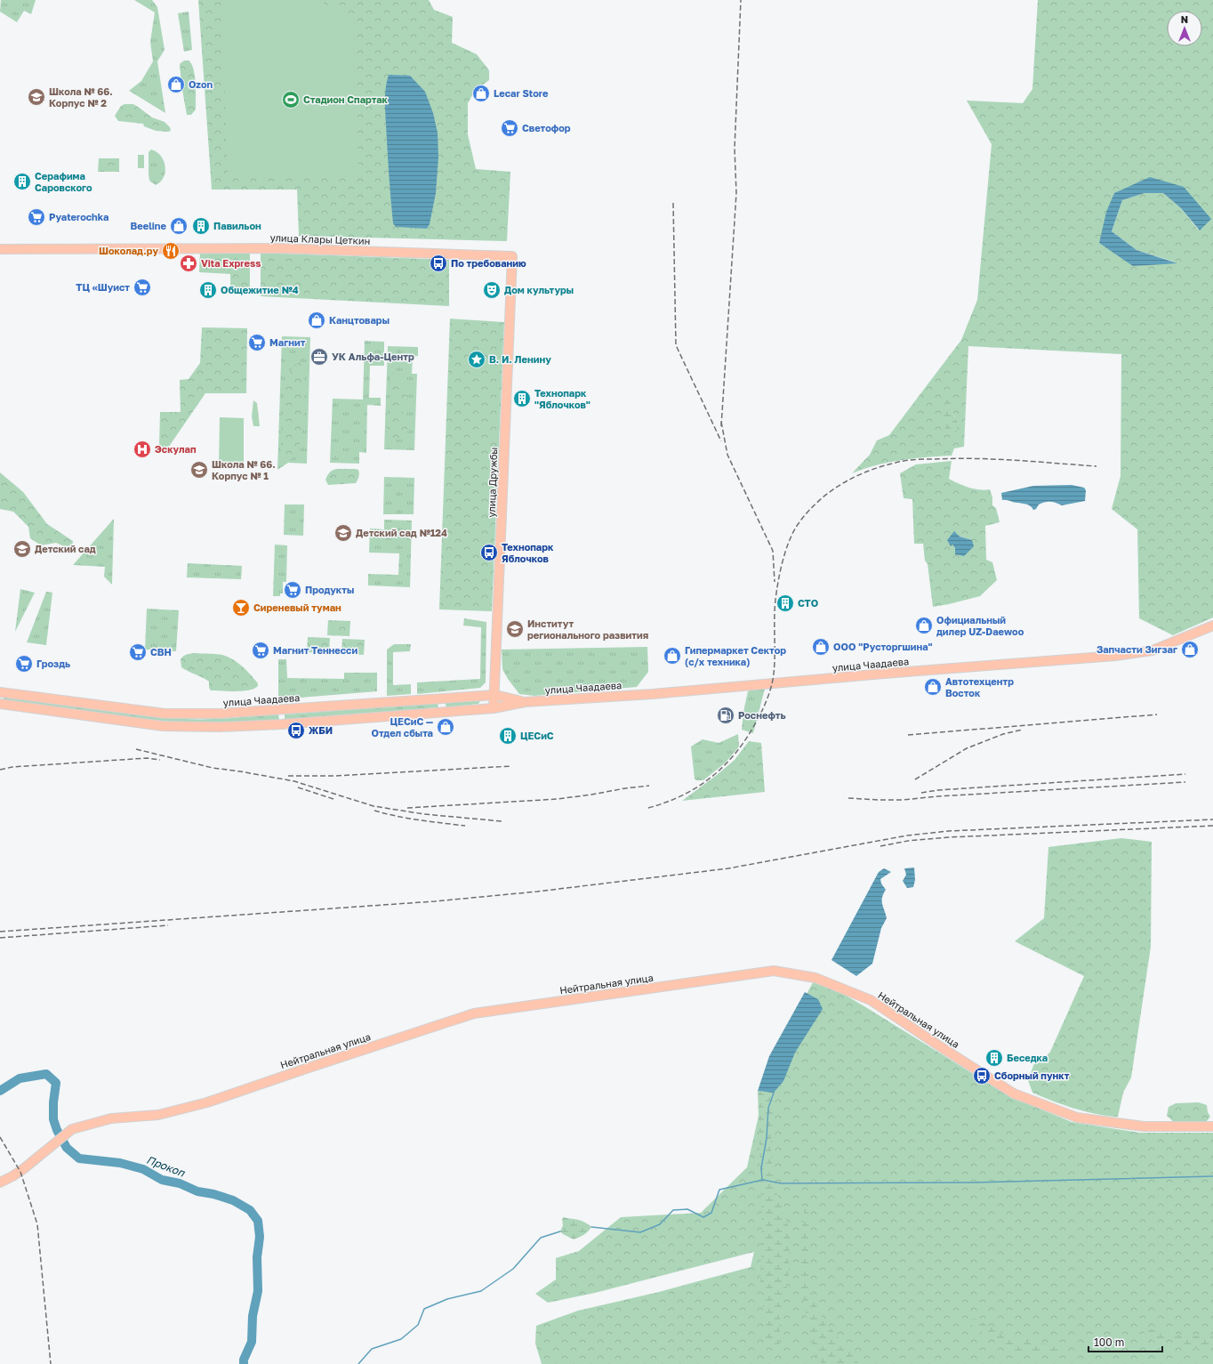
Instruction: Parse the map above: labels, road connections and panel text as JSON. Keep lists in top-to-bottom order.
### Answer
{
  "streets": {
    "main road": [
      "улица Клары Цеткин",
      "улица Дружбы",
      "улица Чаадаева",
      "Нейтральная улица"
    ]
  },
  "crossings": [
    ["улица Клары Цеткин", "улица Дружбы"],
    ["улица Дружбы", "улица Чаадаева"]
  ],
  "water": ["Прокоп"],
  "places": {
    "shop": [
      "Ozon",
      "Lecar Store",
      "Beeline",
      "Канцтовары",
      "Официальный дилер UZ-Daewoo",
      "ООО \"Русторгшина\"",
      "Запчасти Зигзаг",
      "Гипермаркет Сектор (с/х техника)",
      "Автотехцентр Восток",
      "ЦЕСиС — Отдел сбыта"
    ],
    "school or university": [
      "Школа № 66. Корпус № 2",
      "Школа № 66. Корпус № 1",
      "Детский сад №124",
      "Детский сад",
      "Институт регионального развития"
    ],
    "sports": ["Стадион Спартак"],
    "supermarket": [
      "Светофор",
      "Pyaterochka",
      "ТЦ «Шуист",
      "Магнит",
      "Продукты",
      "Магнит Теннесси",
      "СВН",
      "Гроздь"
    ],
    "building": [
      "Серафима Саровского",
      "Павильон",
      "Общежитие №4",
      "Технопарк \"Яблочков\"",
      "СТО",
      "ЦЕСиС",
      "Беседка"
    ],
    "restaurant": ["Шоколад.ру"],
    "pharmacy": ["Vita Express"],
    "bus stop": [
      "По требованию",
      "Технопарк Яблочков",
      "ЖБИ",
      "Сборный пункт"
    ],
    "theatre": ["Дом культуры"],
    "office": ["УК Альфа-Центр"],
    "place": ["В. И. Ленину"],
    "hospital": ["Эскулап"],
    "bar": ["Сиреневый туман"],
    "fuel station": ["Роснефть"]
  },
  "scale_bar": "100 m",
  "north": "top"
}
